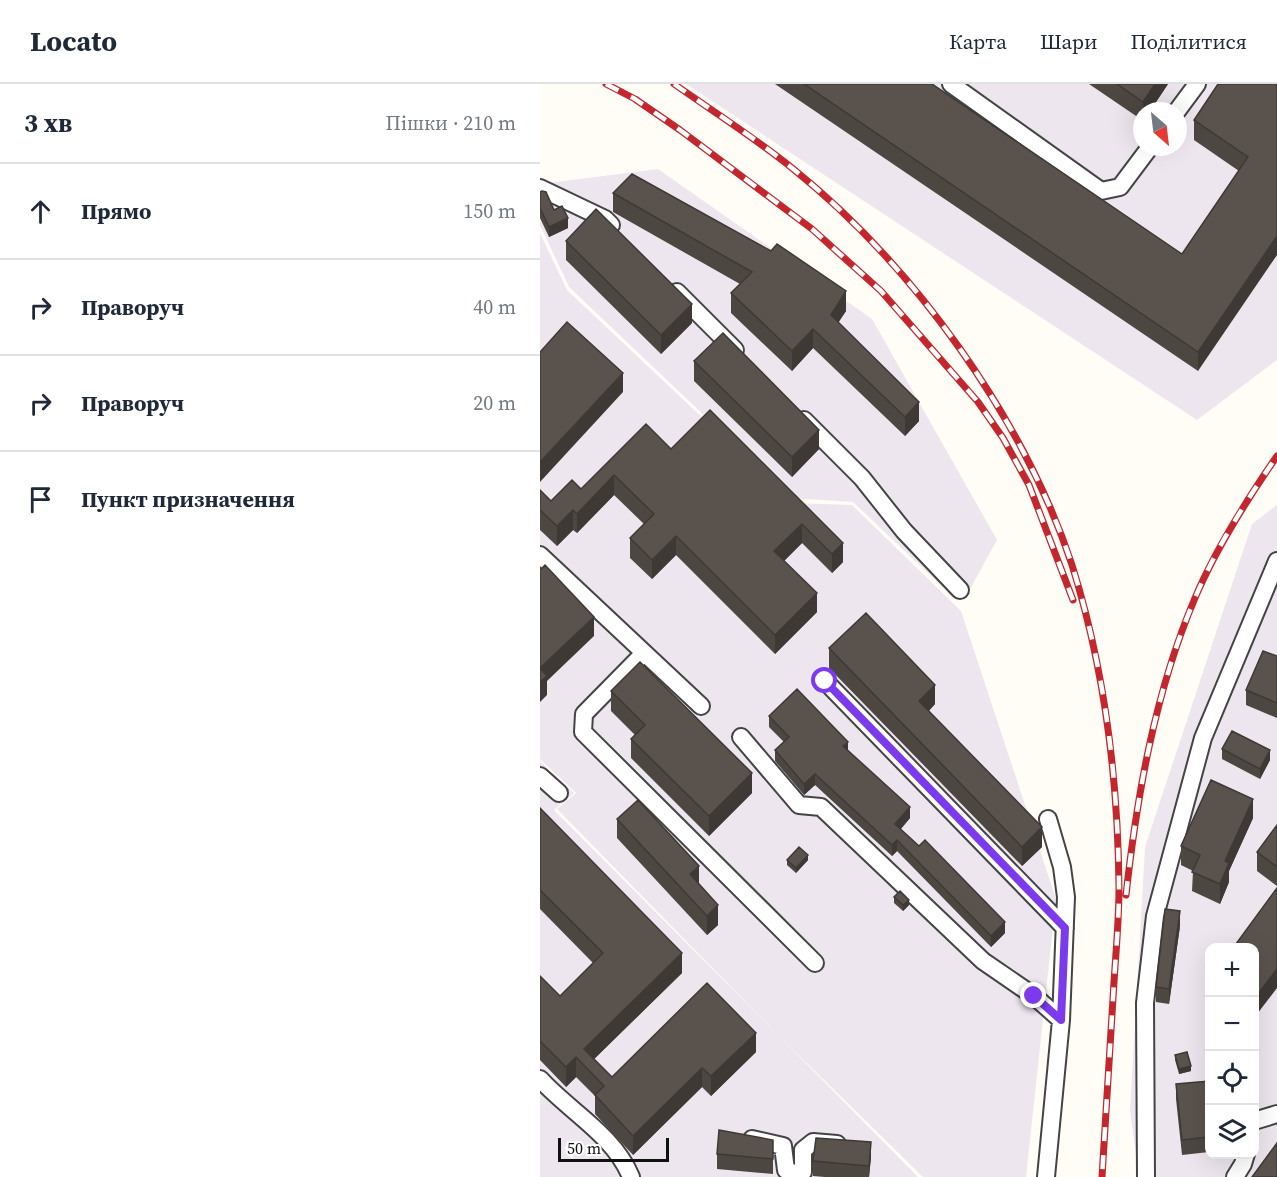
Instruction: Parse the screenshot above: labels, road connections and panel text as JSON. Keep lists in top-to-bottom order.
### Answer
{
  "scale_bar": "50 m",
  "north": "bottom right",
  "page": {
    "header": "Locato",
    "nav": ["Карта", "Шари", "Поділитися"],
    "heading": ["3 хв", "Пішки · 210 m"],
    "list": [
      ["Прямо", "150 m"],
      ["Праворуч", "40 m"],
      ["Праворуч", "20 m"],
      "Пункт призначення"
    ],
    "map_buttons": ["+", "−"],
    "scale": "50 m"
  }
}
